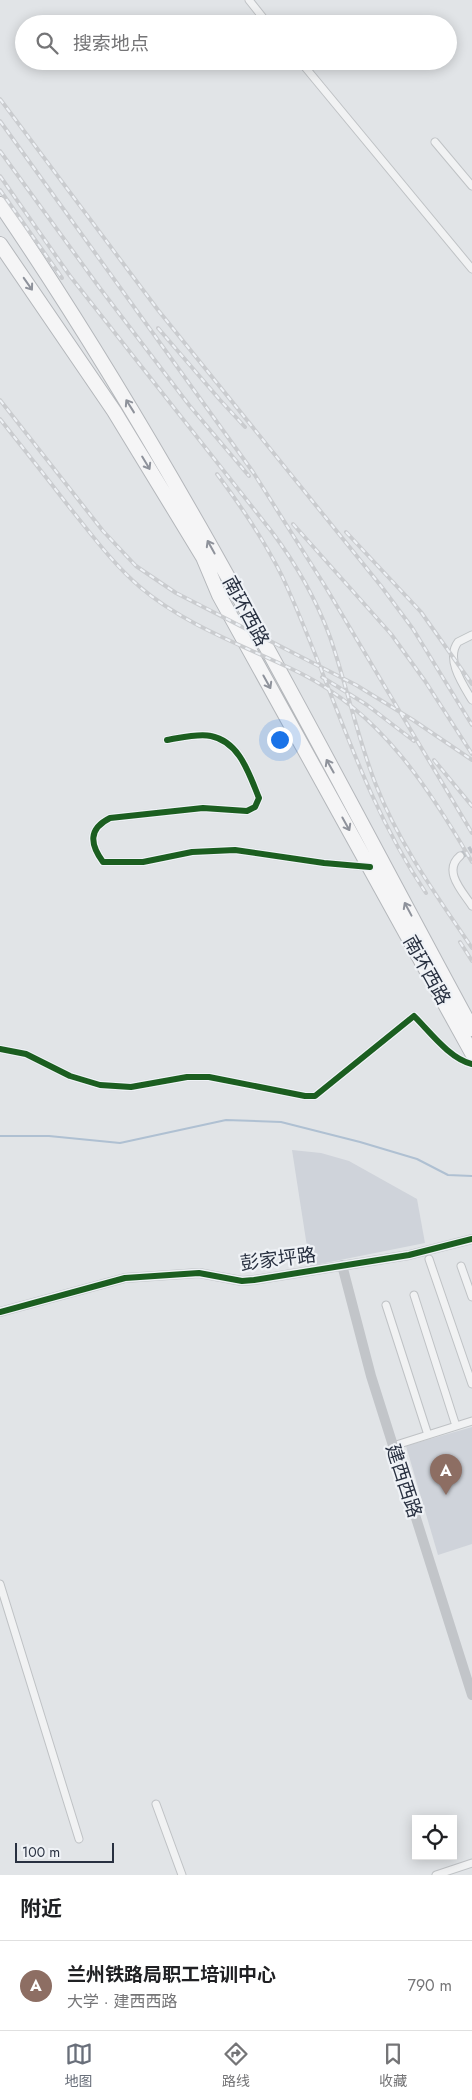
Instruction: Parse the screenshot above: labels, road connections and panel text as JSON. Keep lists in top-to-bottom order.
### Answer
{
  "streets": {
    "highway": ["南环西路"],
    "street": ["彭家坪路", "建西西路"]
  },
  "crossings": [
    ["彭家坪路", "建西西路"]
  ],
  "scale_bar": "100 m",
  "page": {
    "search": "搜索地点",
    "pins": "A",
    "scale": "100 m",
    "heading": "附近",
    "list": [
      {
        "mark": "A",
        "name": "兰州铁路局职工培训中心",
        "note": "大学 · 建西西路",
        "value": "790 m"
      }
    ],
    "nav": ["地图", "路线", "收藏"]
  }
}
